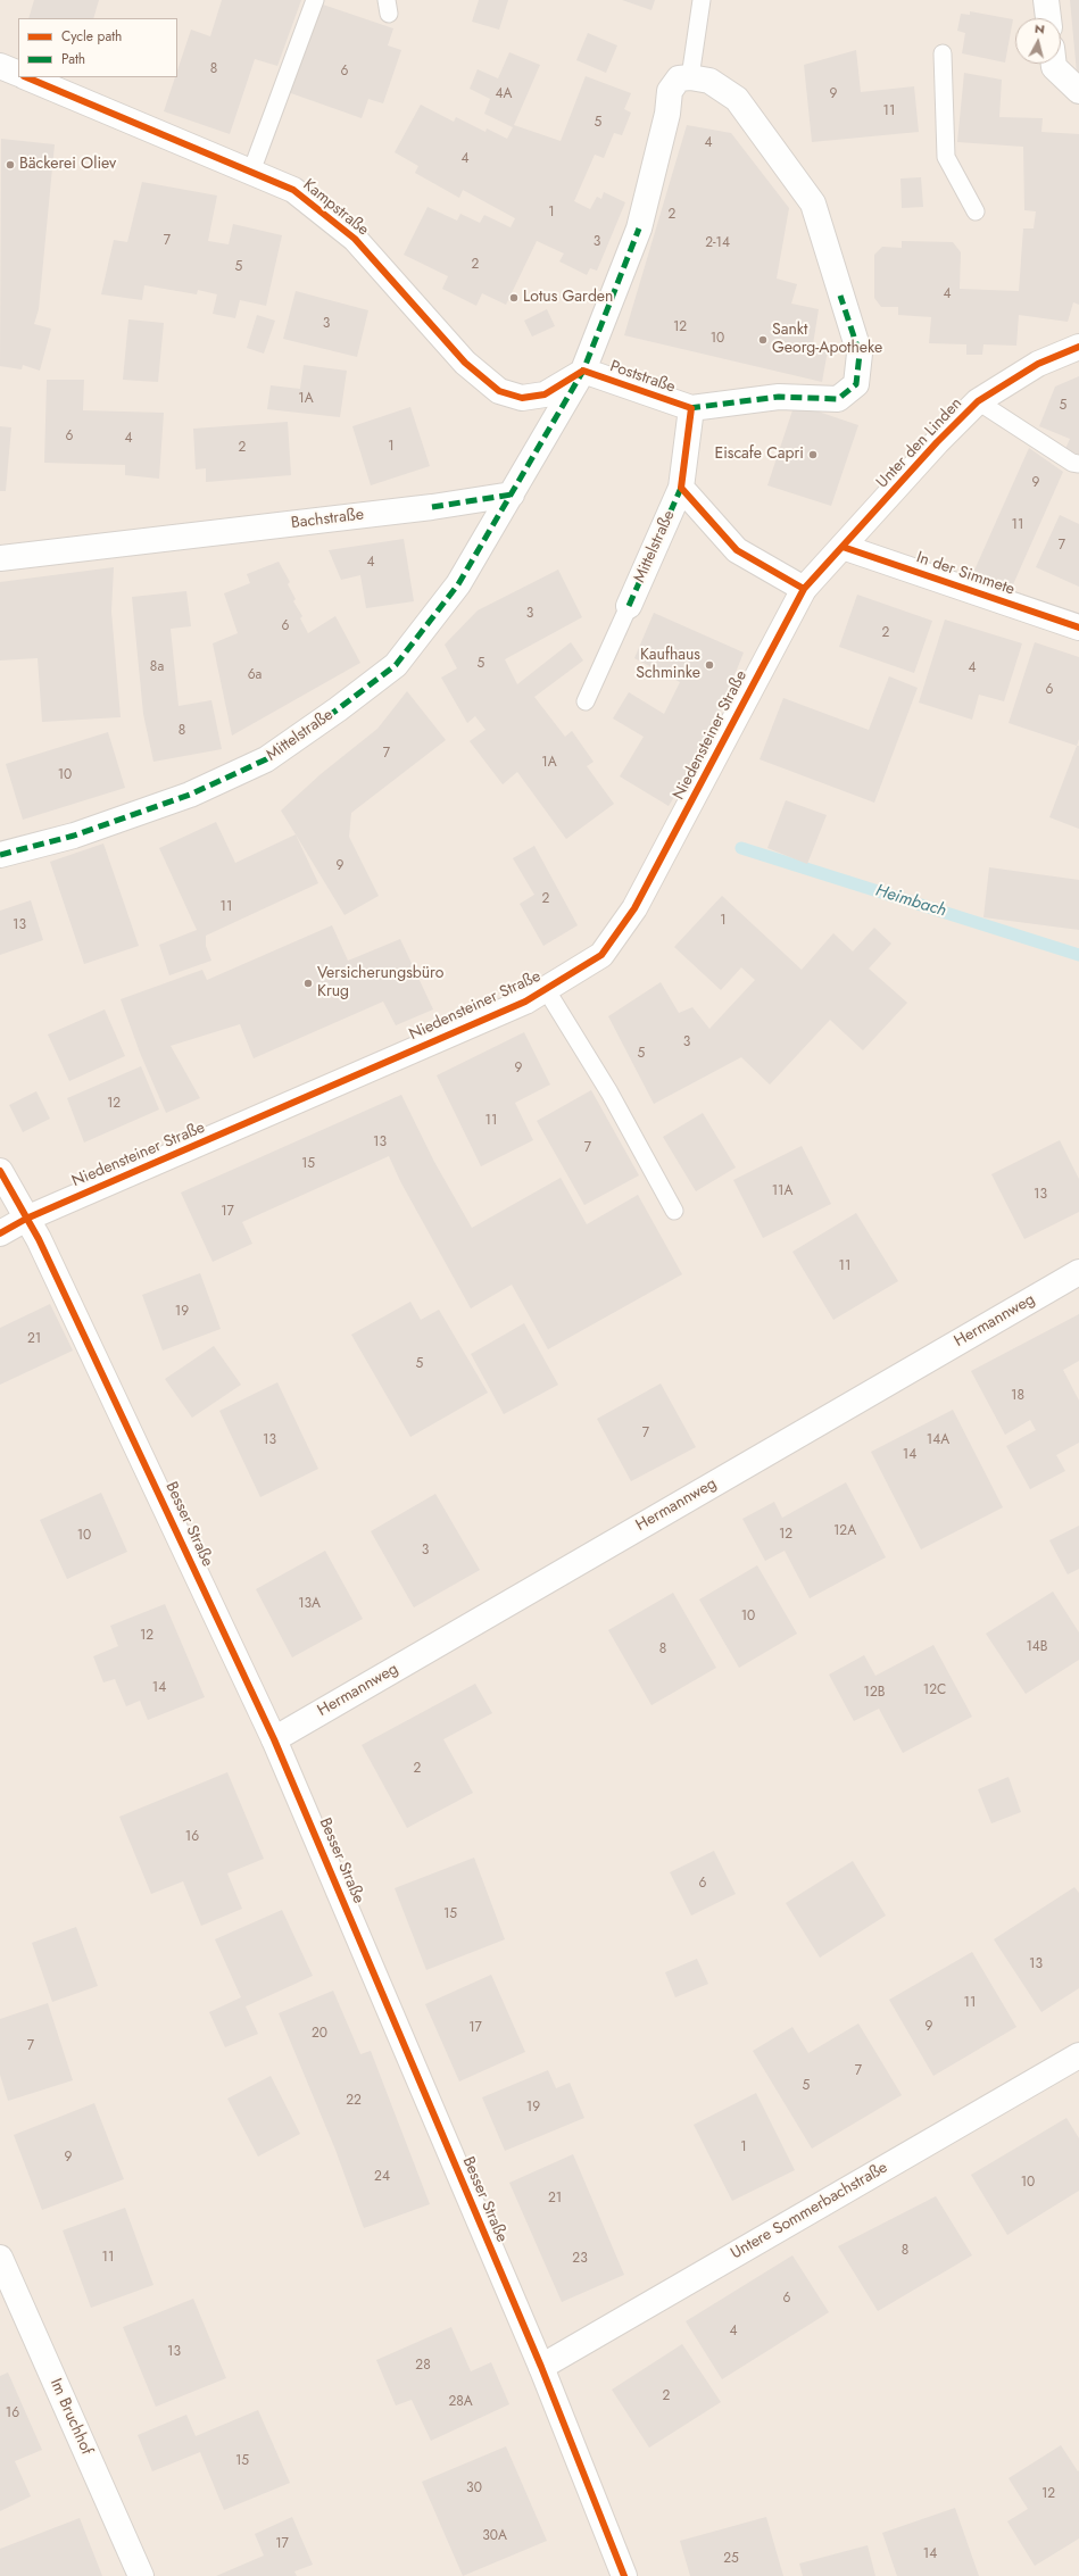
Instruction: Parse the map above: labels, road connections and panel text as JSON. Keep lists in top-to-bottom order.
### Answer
{
  "streets": {
    "street": [
      "Kampstraße",
      "Poststraße",
      "Unter den Linden",
      "Bachstraße",
      "Mittelstraße",
      "In der Simmete",
      "Niedensteiner Straße",
      "Hermannweg",
      "Besser Straße",
      "Untere Sommerbachstraße",
      "Im Bruchhof"
    ]
  },
  "crossings": [
    ["Kampstraße", "Poststraße"],
    ["Poststraße", "Mittelstraße"],
    ["Unter den Linden", "Mittelstraße"],
    ["Unter den Linden", "In der Simmete"],
    ["Unter den Linden", "Niedensteiner Straße"],
    ["Bachstraße", "Mittelstraße"],
    ["Mittelstraße", "Niedensteiner Straße"],
    ["Niedensteiner Straße", "Besser Straße"],
    ["Hermannweg", "Besser Straße"],
    ["Besser Straße", "Untere Sommerbachstraße"]
  ],
  "water": ["Heimbach"],
  "places": [
    "Bäckerei Oliev",
    "Lotus Garden",
    "Sankt Georg-Apotheke",
    "Eiscafe Capri",
    "Kaufhaus Schminke",
    "Versicherungsbüro Krug"
  ],
  "house_numbers": [
    "8",
    "6",
    "4A",
    "9",
    "11",
    "5",
    "4",
    "4",
    "1",
    "2",
    "7",
    "3",
    "2-14",
    "2",
    "5",
    "4",
    "3",
    "12",
    "10",
    "1A",
    "5",
    "6",
    "4",
    "1",
    "2",
    "9",
    "11",
    "7",
    "4",
    "3",
    "6",
    "2",
    "5",
    "8a",
    "4",
    "6a",
    "6",
    "8",
    "7",
    "1A",
    "10",
    "9",
    "2",
    "11",
    "1",
    "13",
    "3",
    "5",
    "9",
    "12",
    "11",
    "13",
    "7",
    "15",
    "11A",
    "13",
    "17",
    "11",
    "19",
    "21",
    "5",
    "18",
    "7",
    "13",
    "14A",
    "14",
    "12A",
    "12",
    "10",
    "3",
    "13A",
    "10",
    "12",
    "14B",
    "8",
    "14",
    "12C",
    "12B",
    "2",
    "16",
    "6",
    "15",
    "13",
    "11",
    "9",
    "17",
    "20",
    "7",
    "7",
    "5",
    "22",
    "19",
    "1",
    "9",
    "24",
    "10",
    "21",
    "8",
    "11",
    "23",
    "6",
    "4",
    "13",
    "28",
    "2",
    "28A",
    "16",
    "15",
    "30",
    "12",
    "30A",
    "17",
    "14",
    "25"
  ],
  "legend": ["Cycle path", "Path"],
  "north": "top"
}
